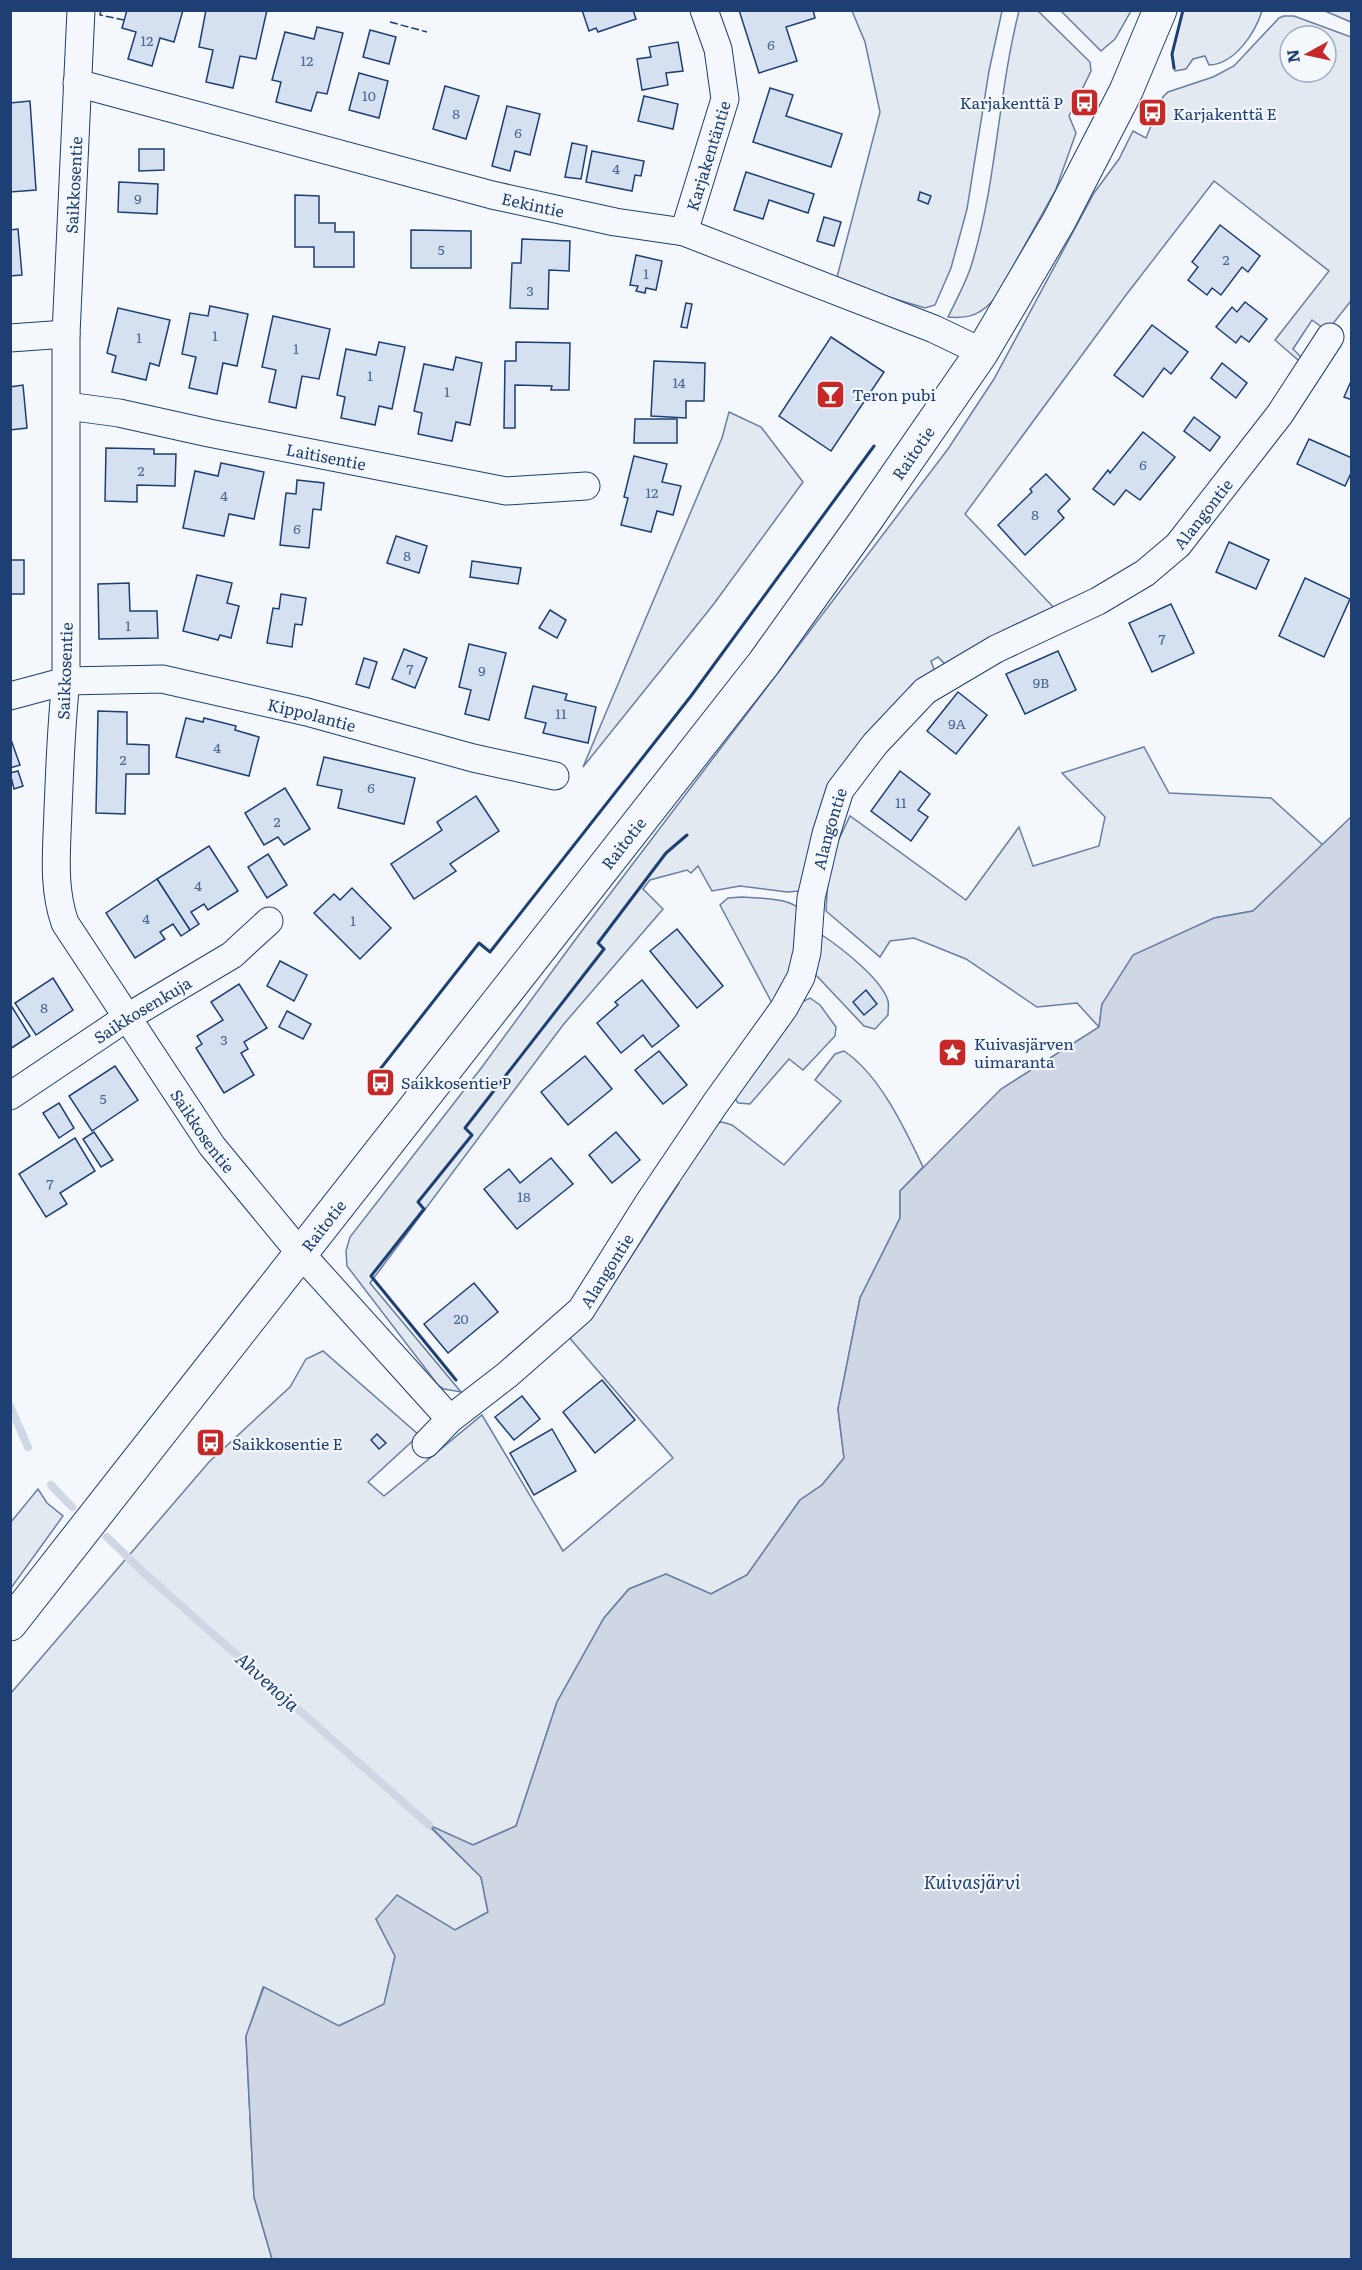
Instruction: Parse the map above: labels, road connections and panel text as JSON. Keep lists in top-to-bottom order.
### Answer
{
  "streets": {
    "main road": ["Raitotie"],
    "street": [
      "Karjakentäntie",
      "Saikkosentie",
      "Eekintie",
      "Laitisentie",
      "Alangontie",
      "Kippolantie",
      "Saikkosenkuja"
    ]
  },
  "crossings": [
    ["Karjakentäntie", "Eekintie"],
    ["Saikkosentie", "Eekintie"],
    ["Saikkosentie", "Raitotie"],
    ["Saikkosentie", "Laitisentie"],
    ["Saikkosentie", "Kippolantie"],
    ["Saikkosentie", "Saikkosenkuja"],
    ["Eekintie", "Raitotie"]
  ],
  "water": ["Ahvenoja", "Kuivasjärvi"],
  "places": {
    "bus stop": [
      "Karjakenttä P",
      "Karjakenttä E",
      "Saikkosentie P",
      "Saikkosentie E"
    ],
    "bar": ["Teron pubi"],
    "place": ["Kuivasjärven uimaranta"]
  },
  "house_numbers": [
    "12",
    "6",
    "12",
    "10",
    "8",
    "6",
    "4",
    "9",
    "5",
    "2",
    "1",
    "3",
    "1",
    "1",
    "1",
    "1",
    "14",
    "1",
    "6",
    "2",
    "12",
    "4",
    "8",
    "6",
    "8",
    "1",
    "7",
    "7",
    "9",
    "9B",
    "11",
    "9A",
    "4",
    "2",
    "6",
    "11",
    "2",
    "4",
    "4",
    "1",
    "8",
    "3",
    "5",
    "7",
    "18",
    "20"
  ],
  "north": "left"
}
